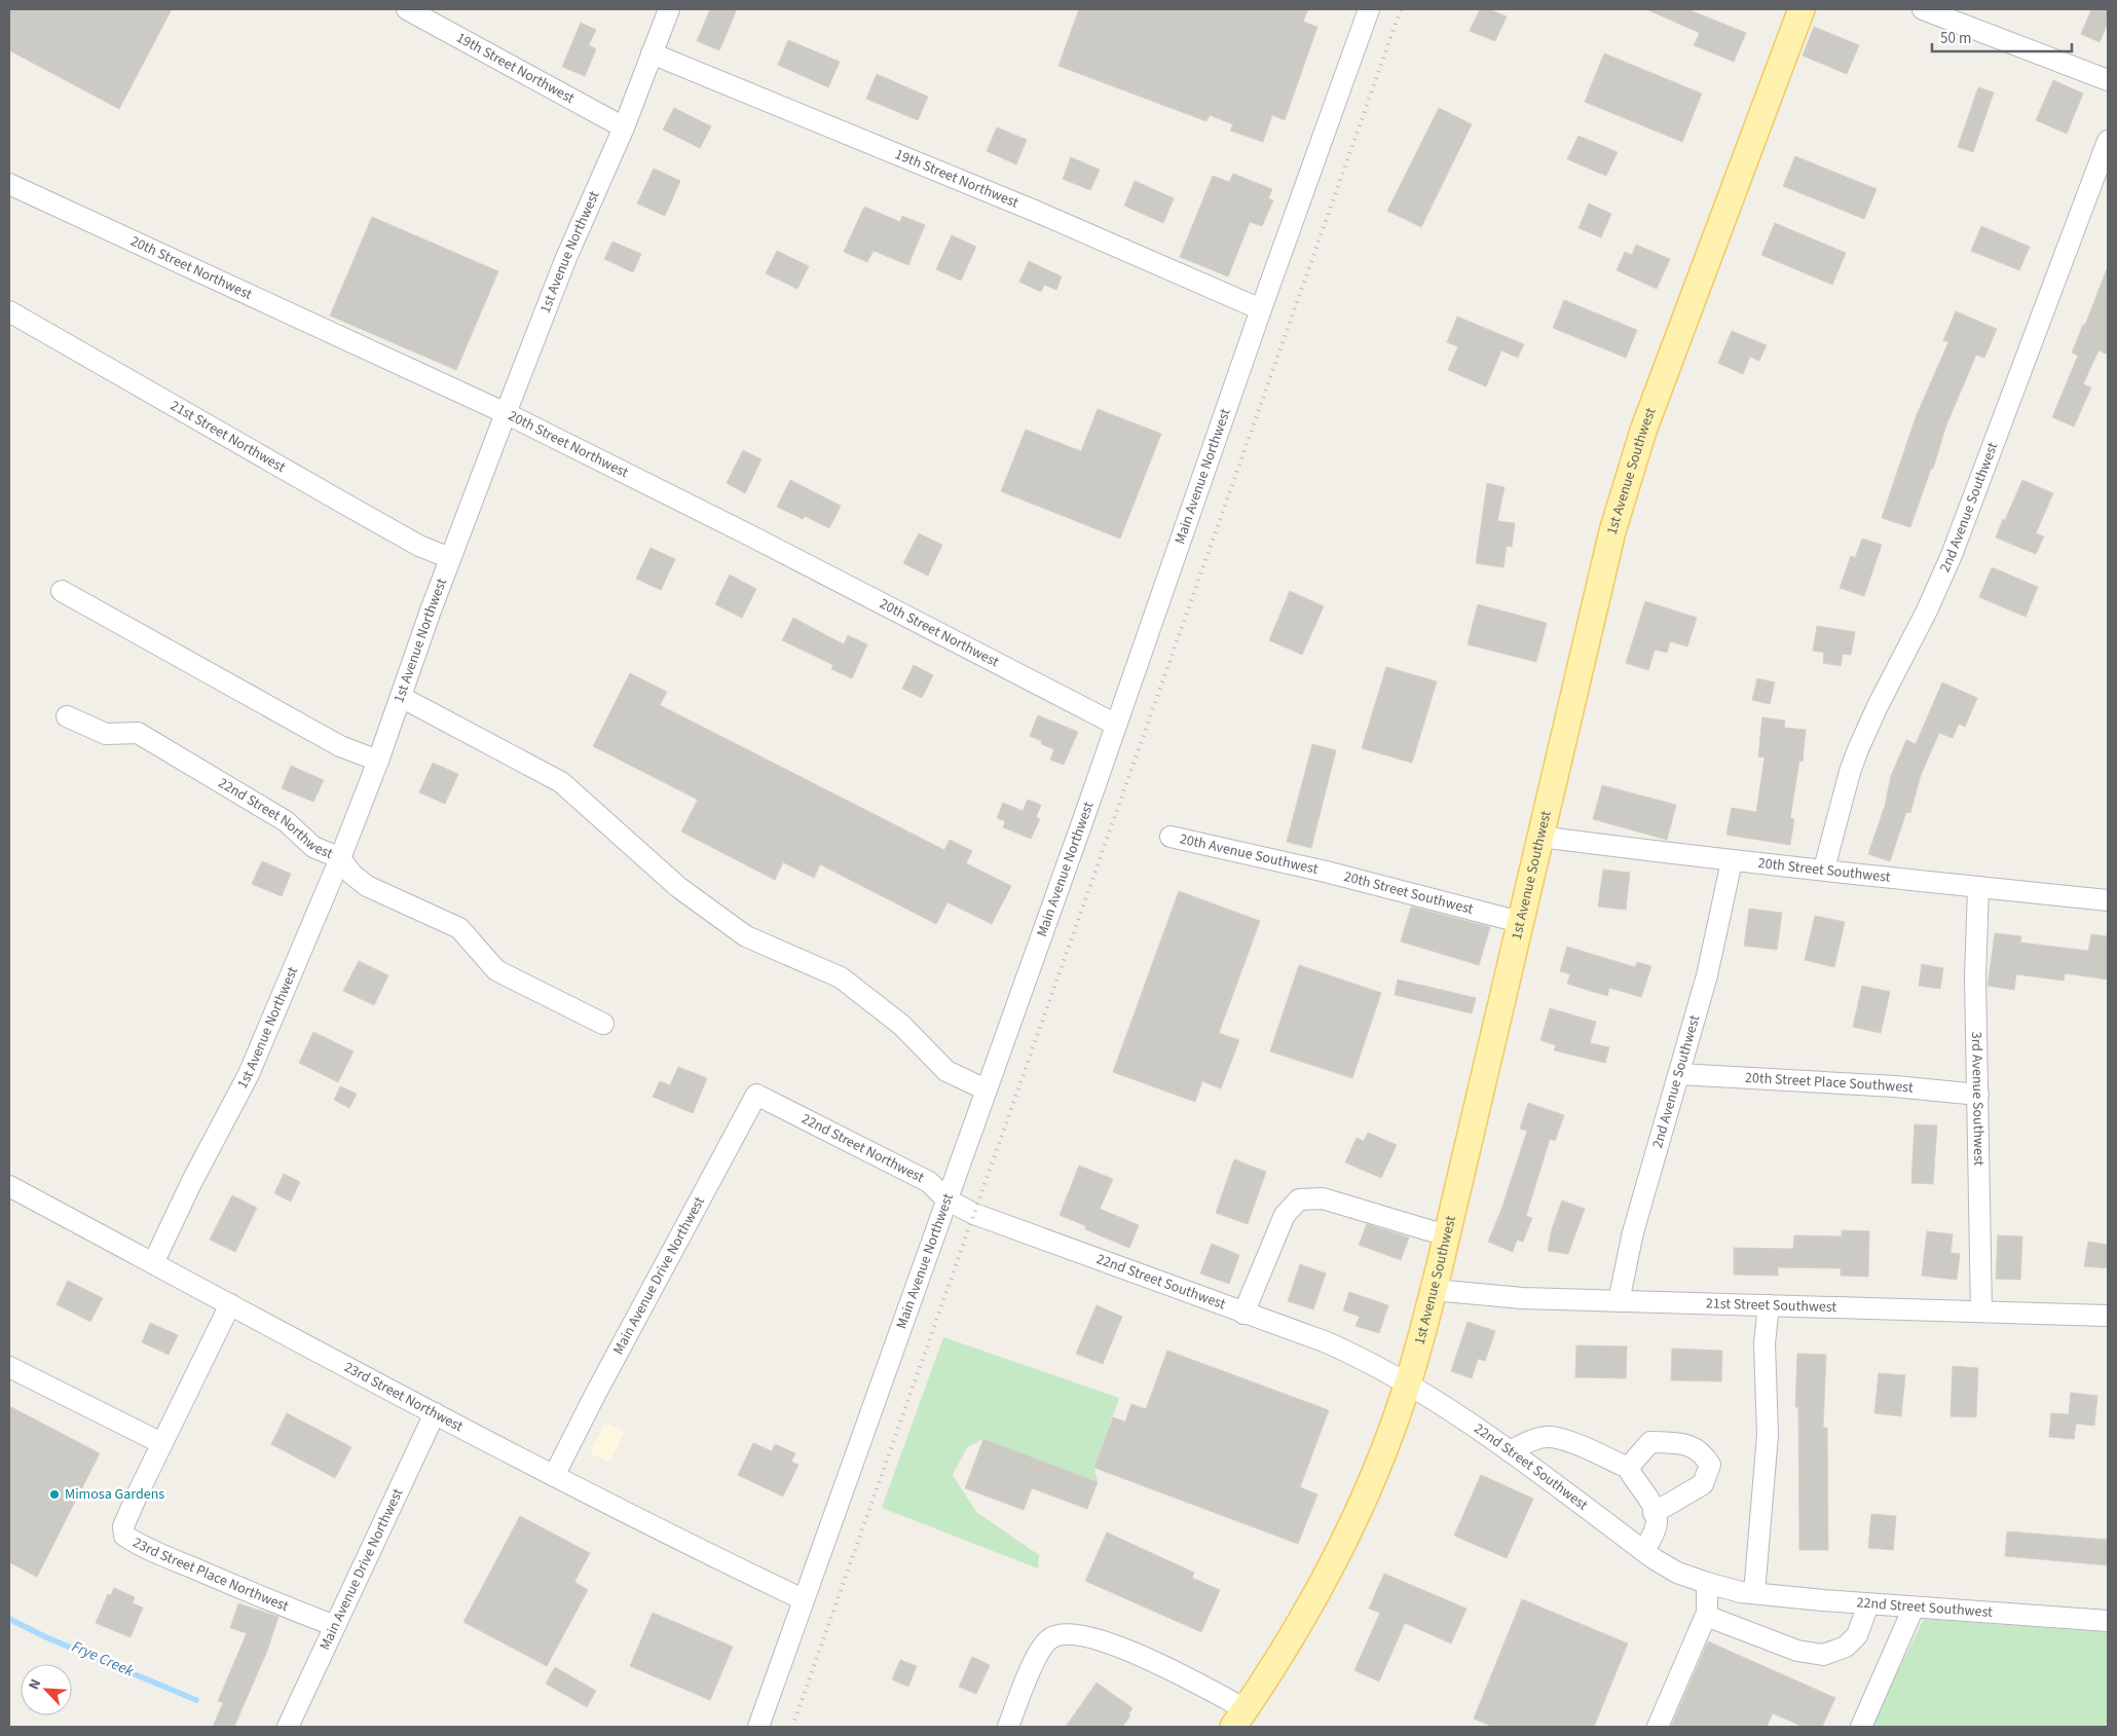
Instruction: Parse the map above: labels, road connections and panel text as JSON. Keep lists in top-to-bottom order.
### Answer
{
  "streets": {
    "main road": ["1st Avenue Southwest"],
    "street": [
      "19th Street Northwest",
      "1st Avenue Northwest",
      "20th Street Northwest",
      "21st Street Northwest",
      "Main Avenue Northwest",
      "2nd Avenue Southwest",
      "22nd Street Northwest",
      "20th Avenue Southwest",
      "20th Street Southwest",
      "20th Street Place Southwest",
      "3rd Avenue Southwest",
      "Main Avenue Drive Northwest",
      "22nd Street Southwest",
      "21st Street Southwest",
      "23rd Street Northwest",
      "23rd Street Place Northwest"
    ]
  },
  "crossings": [
    ["19th Street Northwest", "1st Avenue Northwest"],
    ["19th Street Northwest", "Main Avenue Northwest"],
    ["1st Avenue Northwest", "20th Street Northwest"],
    ["1st Avenue Northwest", "21st Street Northwest"],
    ["1st Avenue Northwest", "22nd Street Northwest"],
    ["1st Avenue Northwest", "23rd Street Northwest"],
    ["20th Street Northwest", "Main Avenue Northwest"],
    ["1st Avenue Southwest", "20th Street Southwest"],
    ["1st Avenue Southwest", "22nd Street Southwest"],
    ["1st Avenue Southwest", "21st Street Southwest"],
    ["Main Avenue Northwest", "22nd Street Northwest"],
    ["Main Avenue Northwest", "23rd Street Northwest"],
    ["2nd Avenue Southwest", "20th Street Southwest"],
    ["2nd Avenue Southwest", "20th Street Place Southwest"],
    ["2nd Avenue Southwest", "21st Street Southwest"],
    ["22nd Street Northwest", "Main Avenue Drive Northwest"],
    ["22nd Street Northwest", "22nd Street Southwest"],
    ["20th Avenue Southwest", "20th Street Southwest"],
    ["20th Street Southwest", "3rd Avenue Southwest"],
    ["20th Street Place Southwest", "3rd Avenue Southwest"],
    ["3rd Avenue Southwest", "21st Street Southwest"],
    ["Main Avenue Drive Northwest", "23rd Street Northwest"],
    ["Main Avenue Drive Northwest", "23rd Street Place Northwest"],
    ["23rd Street Northwest", "23rd Street Place Northwest"]
  ],
  "water": ["Frye Creek"],
  "places": ["Mimosa Gardens"],
  "scale_bar": "50 m",
  "north": "top left"
}
